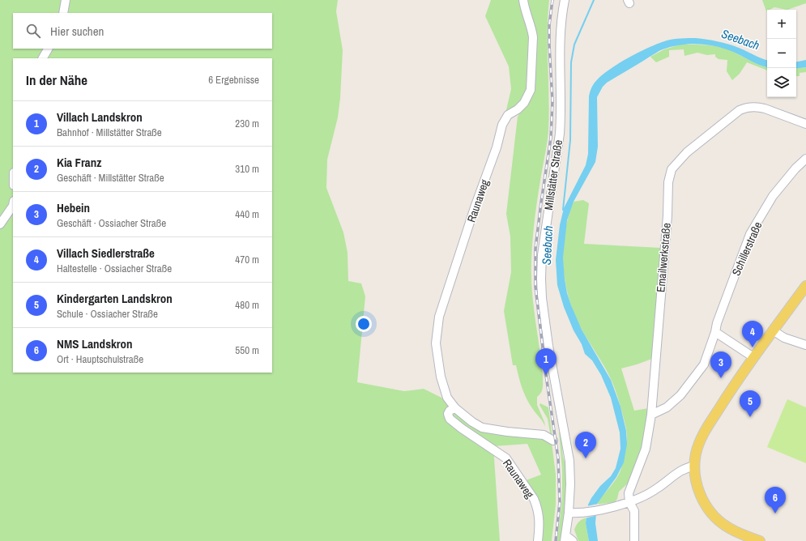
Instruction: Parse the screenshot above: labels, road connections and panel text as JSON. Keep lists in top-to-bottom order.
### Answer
{
  "streets": {
    "street": [
      "Millstätter Straße",
      "Raunaweg",
      "Schillerstraße",
      "Emailwerkstraße"
    ]
  },
  "crossings": [
    ["Schillerstraße", "Emailwerkstraße"]
  ],
  "water": ["Seebach"],
  "page": {
    "map_buttons": ["+", "−"],
    "search": "Hier suchen",
    "heading": ["In der Nähe", "6 Ergebnisse"],
    "list": [
      {
        "mark": "1",
        "name": "Villach Landskron",
        "note": "Bahnhof · Millstätter Straße",
        "value": "230 m"
      },
      {
        "mark": "2",
        "name": "Kia Franz",
        "note": "Geschäft · Millstätter Straße",
        "value": "310 m"
      },
      {
        "mark": "3",
        "name": "Hebein",
        "note": "Geschäft · Ossiacher Straße",
        "value": "440 m"
      },
      {
        "mark": "4",
        "name": "Villach Siedlerstraße",
        "note": "Haltestelle · Ossiacher Straße",
        "value": "470 m"
      },
      {
        "mark": "5",
        "name": "Kindergarten Landskron",
        "note": "Schule · Ossiacher Straße",
        "value": "480 m"
      },
      {
        "mark": "6",
        "name": "NMS Landskron",
        "note": "Ort · Hauptschulstraße",
        "value": "550 m"
      }
    ],
    "pins": [
      "4",
      "1",
      "3",
      "5",
      "2",
      "6"
    ]
  }
}
